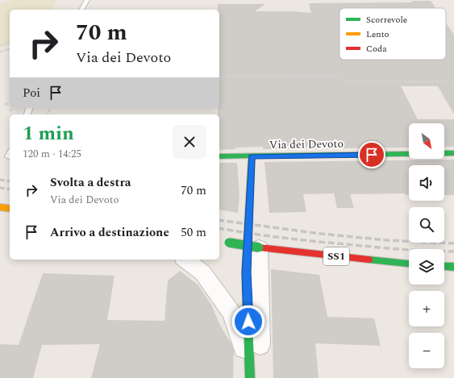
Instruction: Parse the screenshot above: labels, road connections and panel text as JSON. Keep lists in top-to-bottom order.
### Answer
{
  "streets": {
    "street": ["Via dei Devoto", "SS1"]
  },
  "legend": ["Scorrevole", "Lento", "Coda"],
  "north": "bottom right",
  "page": {
    "turn": ["70 m", "Via dei Devoto"],
    "then": "Poi",
    "heading": ["1 min", "120 m · 14:25"],
    "map_buttons": ["+", "−"],
    "list": [
      {
        "name": "Svolta a destra",
        "note": "Via dei Devoto",
        "value": "70 m"
      },
      {
        "name": "Arrivo a destinazione",
        "value": "50 m"
      }
    ]
  }
}
